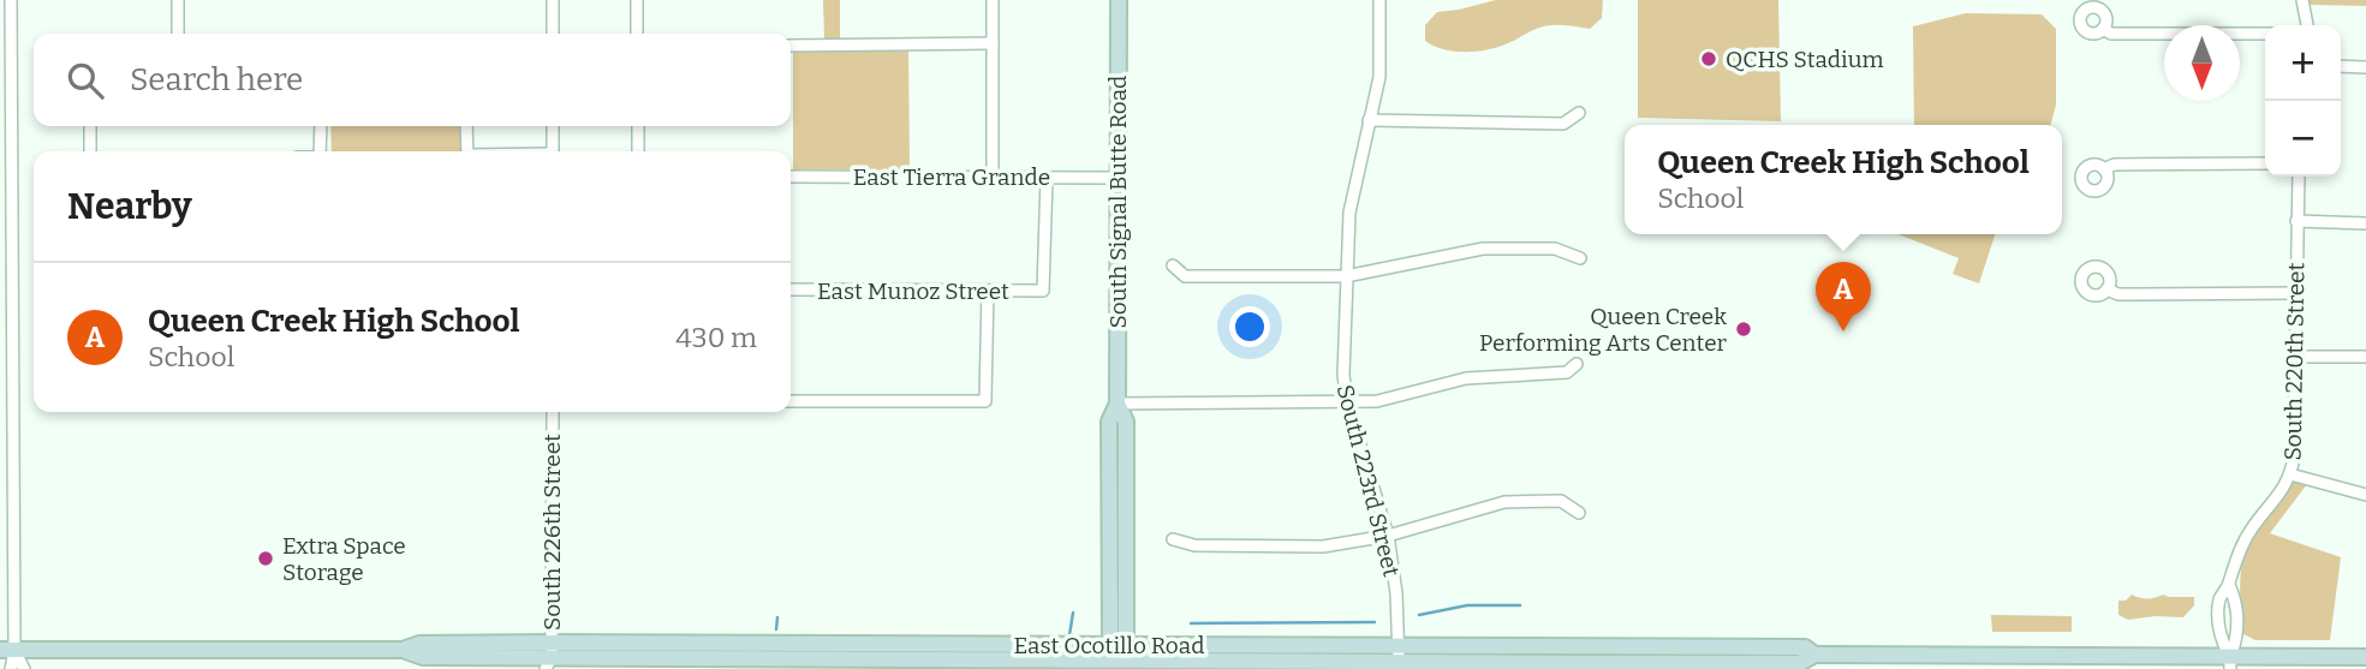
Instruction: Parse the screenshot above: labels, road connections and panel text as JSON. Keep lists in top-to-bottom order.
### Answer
{
  "streets": {
    "main road": ["South Signal Butte Road", "East Ocotillo Road"],
    "street": [
      "East Tierra Grande",
      "East Munoz Street",
      "South 220th Street",
      "South 223rd Street",
      "South 226th Street"
    ]
  },
  "crossings": [
    ["East Tierra Grande", "South Signal Butte Road"],
    ["East Tierra Grande", "East Munoz Street"],
    ["South Signal Butte Road", "East Ocotillo Road"],
    ["South 220th Street", "East Ocotillo Road"],
    ["South 223rd Street", "East Ocotillo Road"],
    ["South 226th Street", "East Ocotillo Road"]
  ],
  "places": ["QCHS Stadium", "Queen Creek Performing Arts Center", "Extra Space Storage"],
  "north": "bottom",
  "page": {
    "map_buttons": ["+", "−"],
    "search": "Search here",
    "popup": ["Queen Creek High School", "School"],
    "heading": "Nearby",
    "list": [
      {
        "mark": "A",
        "name": "Queen Creek High School",
        "note": "School",
        "value": "430 m"
      }
    ],
    "pins": "A"
  }
}
